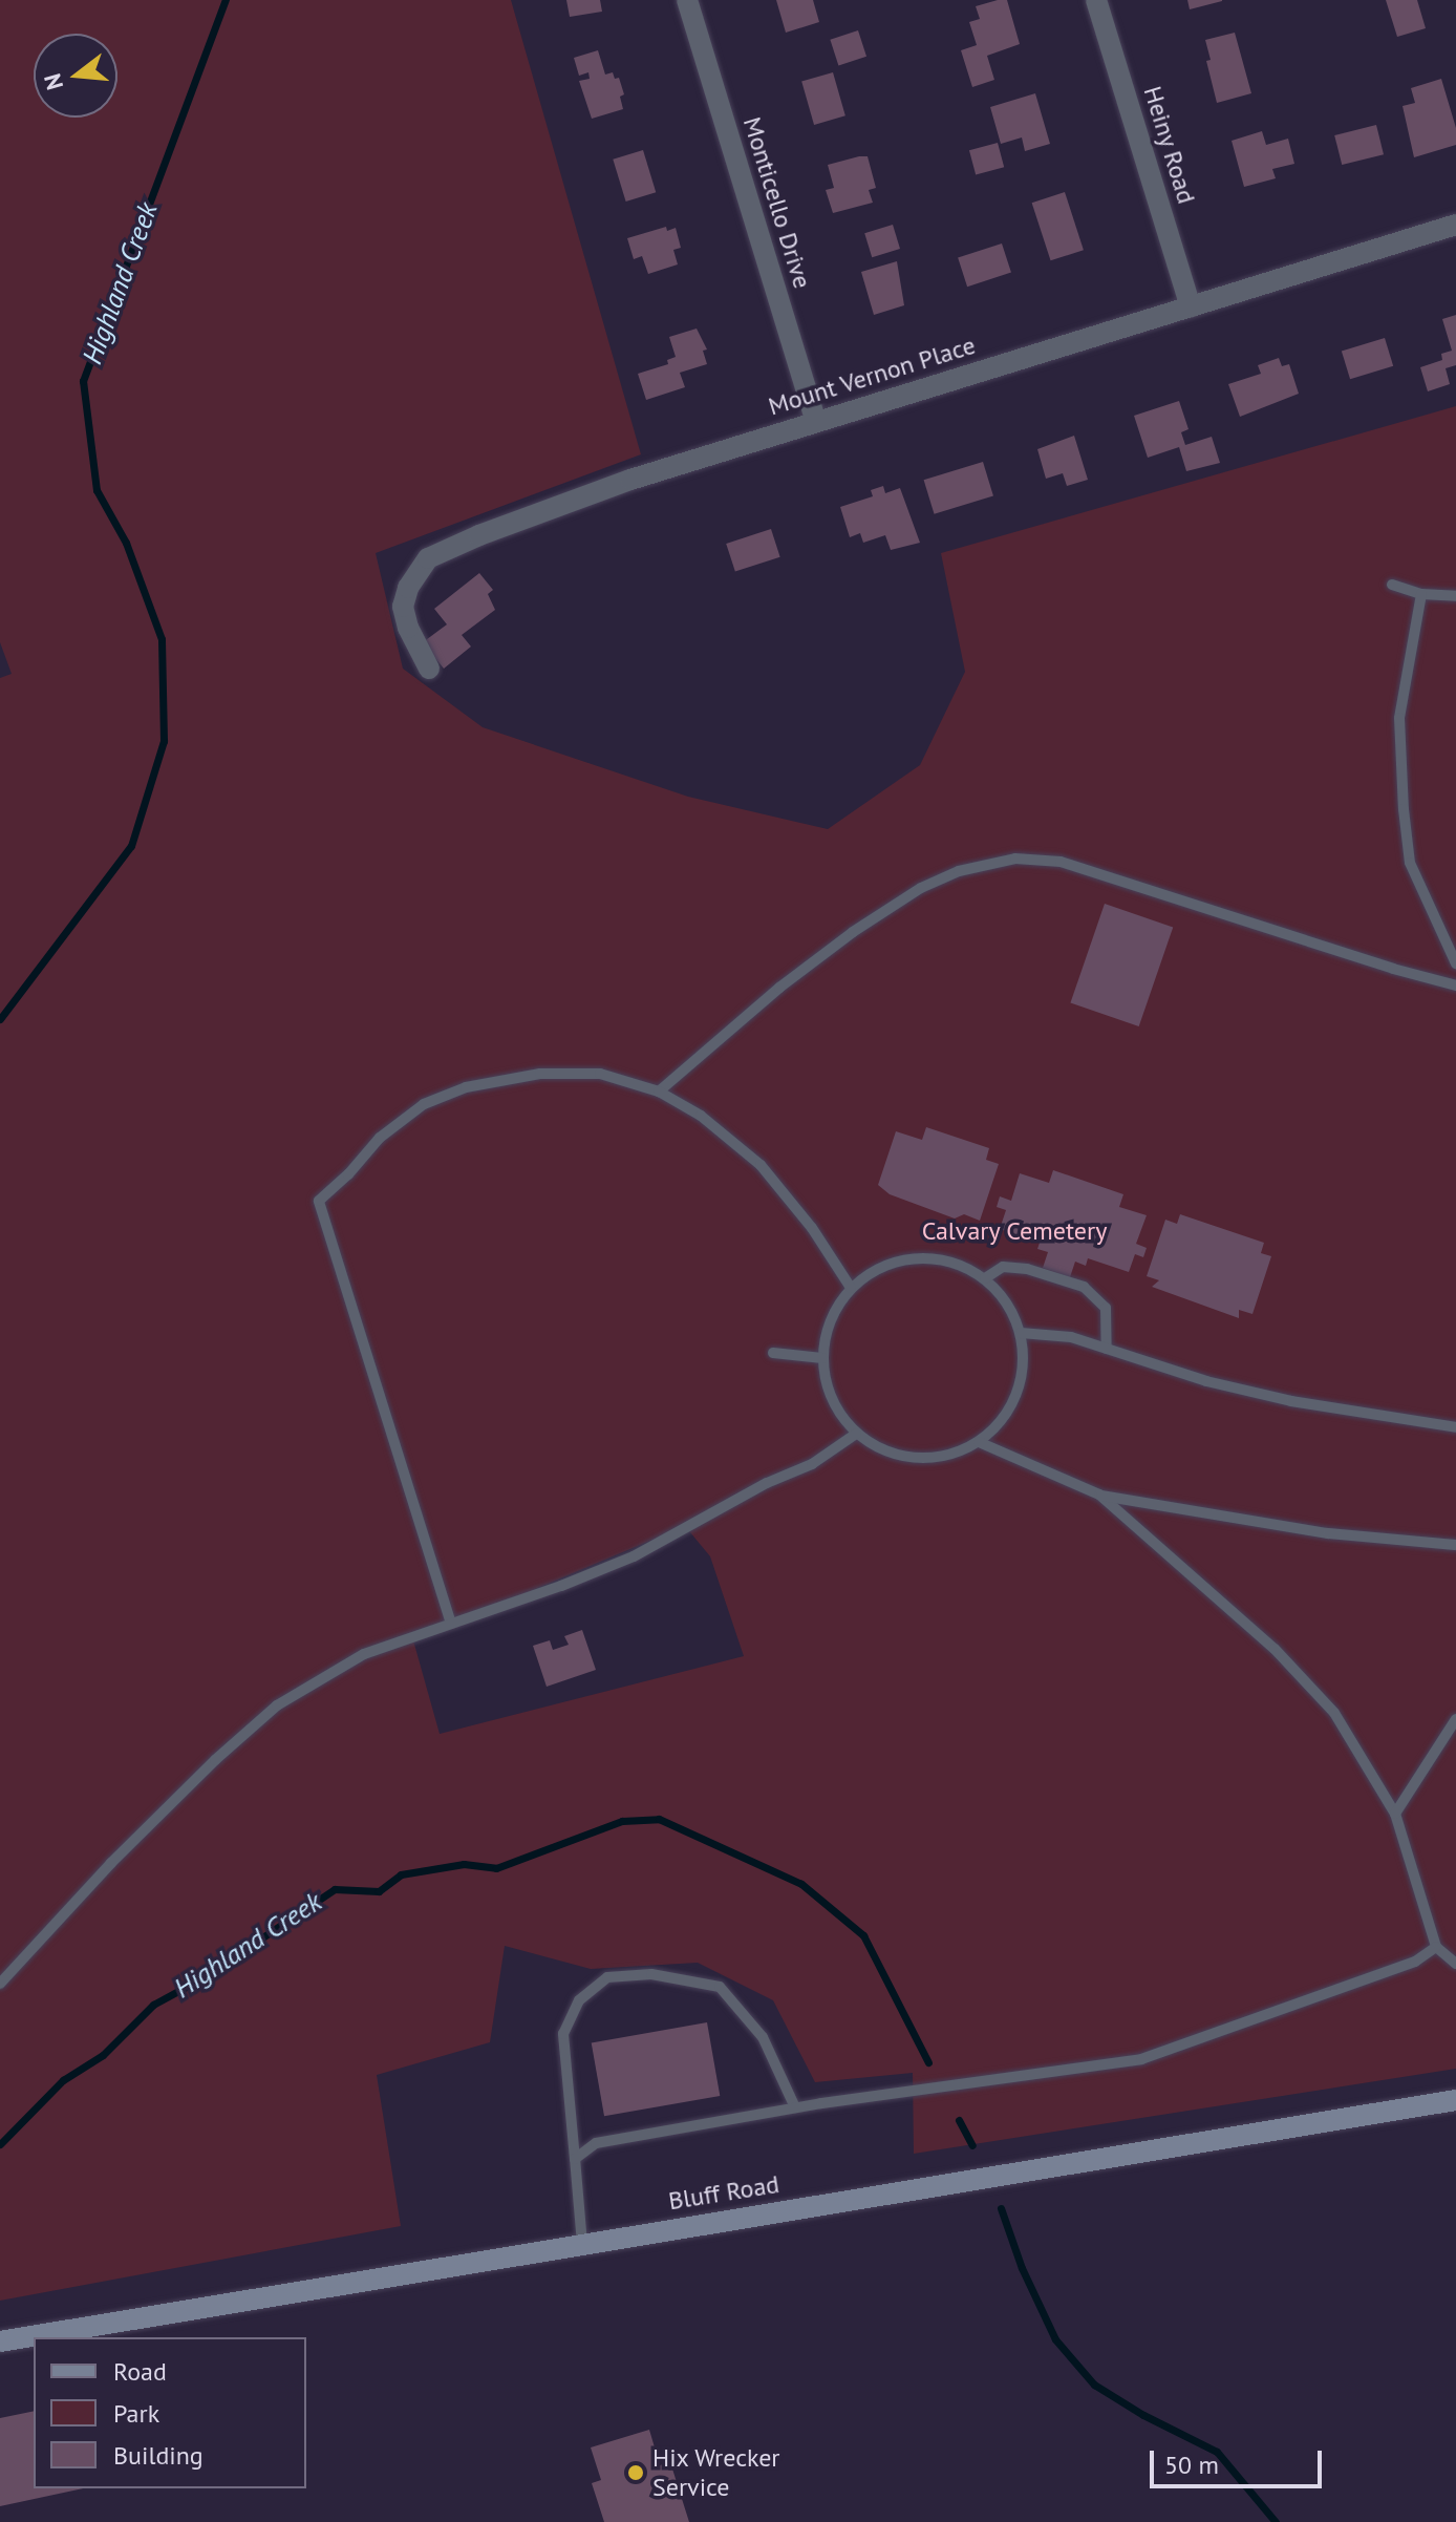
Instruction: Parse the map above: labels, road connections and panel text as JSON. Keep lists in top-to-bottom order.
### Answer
{
  "streets": {
    "main road": ["Bluff Road"],
    "street": ["Heiny Road", "Monticello Drive", "Mount Vernon Place"]
  },
  "crossings": [
    ["Heiny Road", "Mount Vernon Place"],
    ["Monticello Drive", "Mount Vernon Place"]
  ],
  "water": ["Highland Creek"],
  "parks": ["Calvary Cemetery"],
  "places": ["Hix Wrecker Service"],
  "legend": ["Road", "Park", "Building"],
  "scale_bar": "50 m",
  "north": "left"
}
